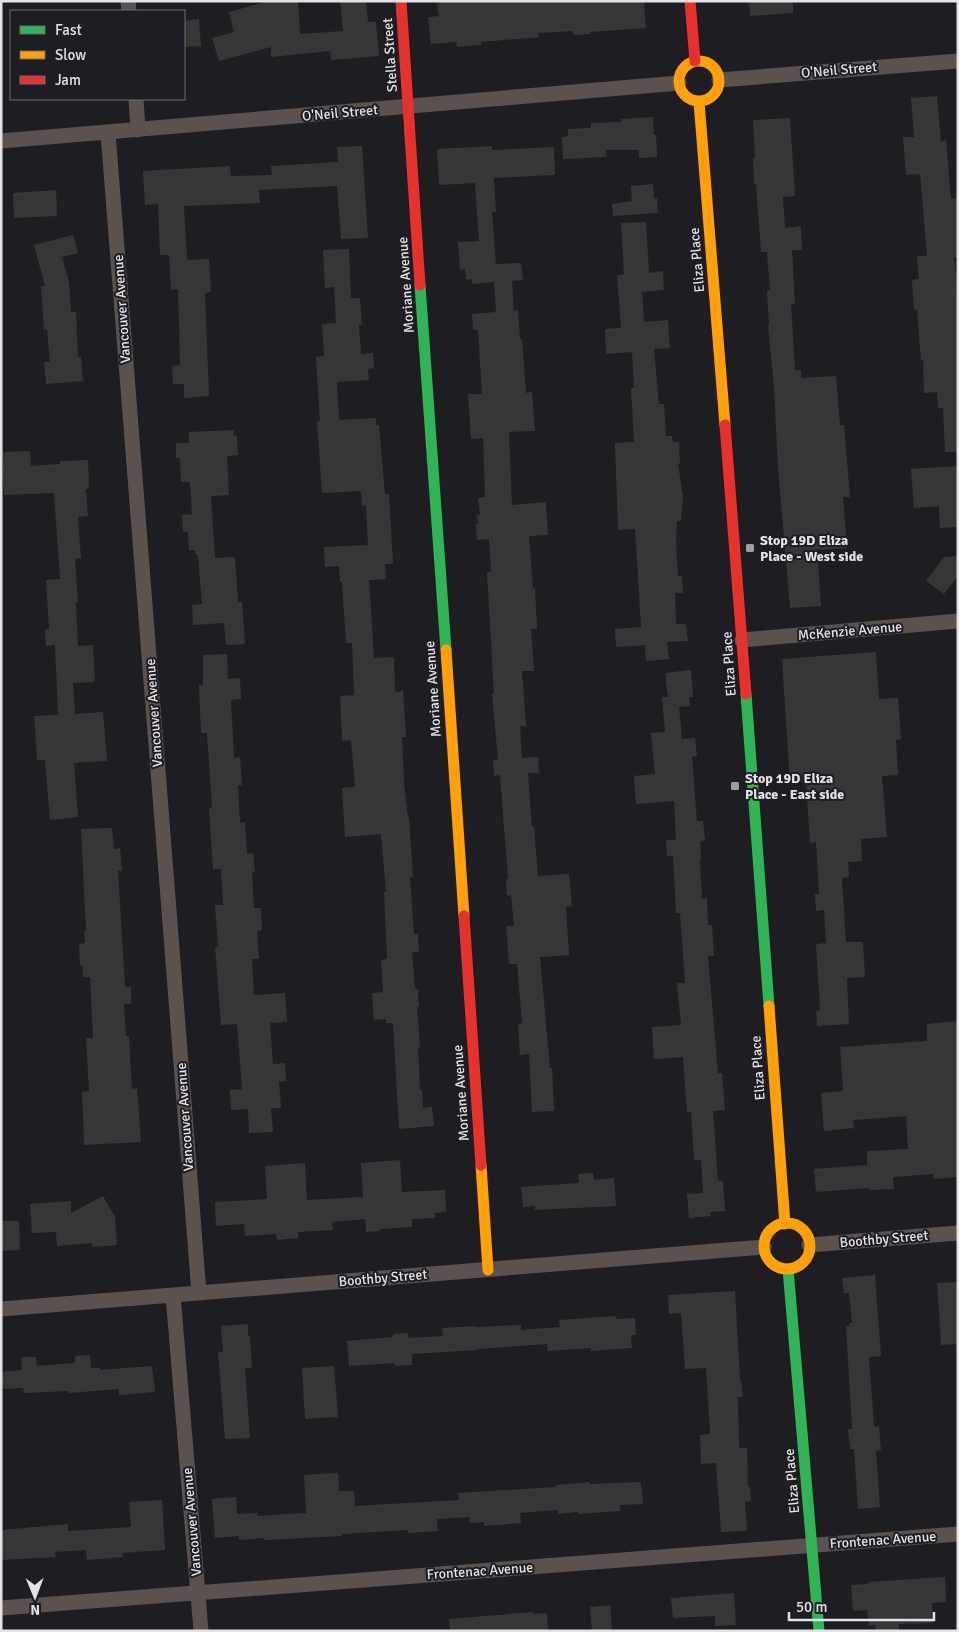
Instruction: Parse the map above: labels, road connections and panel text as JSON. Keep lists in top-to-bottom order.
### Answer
{
  "streets": {
    "street": [
      "Stella Street",
      "O'Neil Street",
      "Eliza Place",
      "Moriane Avenue",
      "Vancouver Avenue",
      "McKenzie Avenue",
      "Boothby Street",
      "Frontenac Avenue"
    ]
  },
  "crossings": [
    ["Stella Street", "O'Neil Street"],
    ["Stella Street", "Moriane Avenue"],
    ["O'Neil Street", "Eliza Place"],
    ["O'Neil Street", "Moriane Avenue"],
    ["O'Neil Street", "Vancouver Avenue"],
    ["Eliza Place", "McKenzie Avenue"],
    ["Eliza Place", "Boothby Street"],
    ["Eliza Place", "Frontenac Avenue"],
    ["Moriane Avenue", "Boothby Street"],
    ["Vancouver Avenue", "Boothby Street"],
    ["Vancouver Avenue", "Frontenac Avenue"]
  ],
  "places": {
    "transit": ["Stop 19D Eliza Place - West side", "Stop 19D Eliza Place - East side"]
  },
  "legend": ["Fast", "Slow", "Jam"],
  "scale_bar": "50 m",
  "north": "bottom"
}
